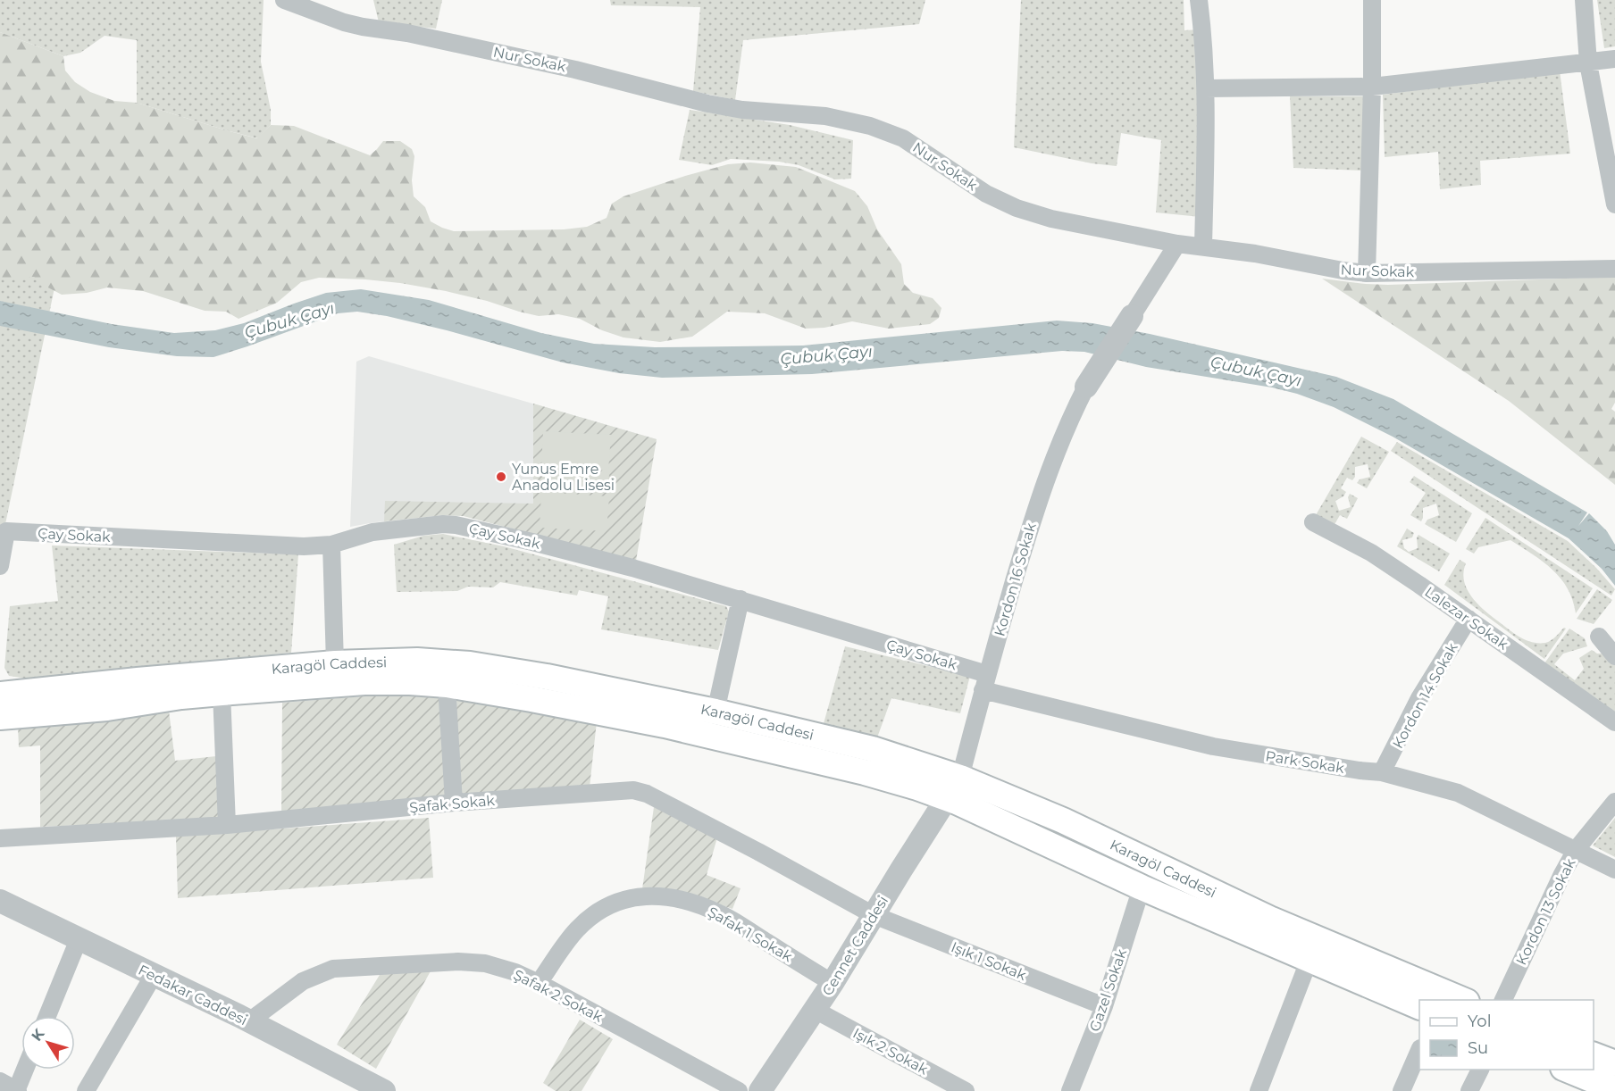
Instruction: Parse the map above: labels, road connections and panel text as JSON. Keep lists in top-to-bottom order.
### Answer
{
  "streets": {
    "main road": ["Karagöl Caddesi"],
    "street": [
      "Nur Sokak",
      "Çay Sokak",
      "Kordon 16 Sokak",
      "Lalezar Sokak",
      "Kordon 14 Sokak",
      "Park Sokak",
      "Şafak Sokak",
      "Kordon 13 Sokak",
      "Şafak 1 Sokak",
      "Cennet Caddesi",
      "Işık 1 Sokak",
      "Gazel Sokak",
      "Fedakar Caddesi",
      "Şafak 2 Sokak",
      "Işık 2 Sokak"
    ]
  },
  "crossings": [
    ["Çay Sokak", "Kordon 16 Sokak"],
    ["Çay Sokak", "Park Sokak"],
    ["Kordon 16 Sokak", "Karagöl Caddesi"],
    ["Kordon 16 Sokak", "Park Sokak"],
    ["Kordon 16 Sokak", "Cennet Caddesi"],
    ["Lalezar Sokak", "Kordon 14 Sokak"],
    ["Karagöl Caddesi", "Cennet Caddesi"],
    ["Kordon 14 Sokak", "Park Sokak"],
    ["Park Sokak", "Kordon 13 Sokak"],
    ["Şafak Sokak", "Cennet Caddesi"],
    ["Şafak Sokak", "Işık 1 Sokak"],
    ["Şafak 1 Sokak", "Cennet Caddesi"],
    ["Şafak 1 Sokak", "Şafak 2 Sokak"],
    ["Cennet Caddesi", "Işık 1 Sokak"],
    ["Cennet Caddesi", "Işık 2 Sokak"],
    ["Işık 1 Sokak", "Gazel Sokak"],
    ["Fedakar Caddesi", "Şafak 2 Sokak"]
  ],
  "water": ["Çubuk Çayı"],
  "places": ["Yunus Emre Anadolu Lisesi"],
  "legend": ["Yol", "Su"],
  "north": "top left"
}
